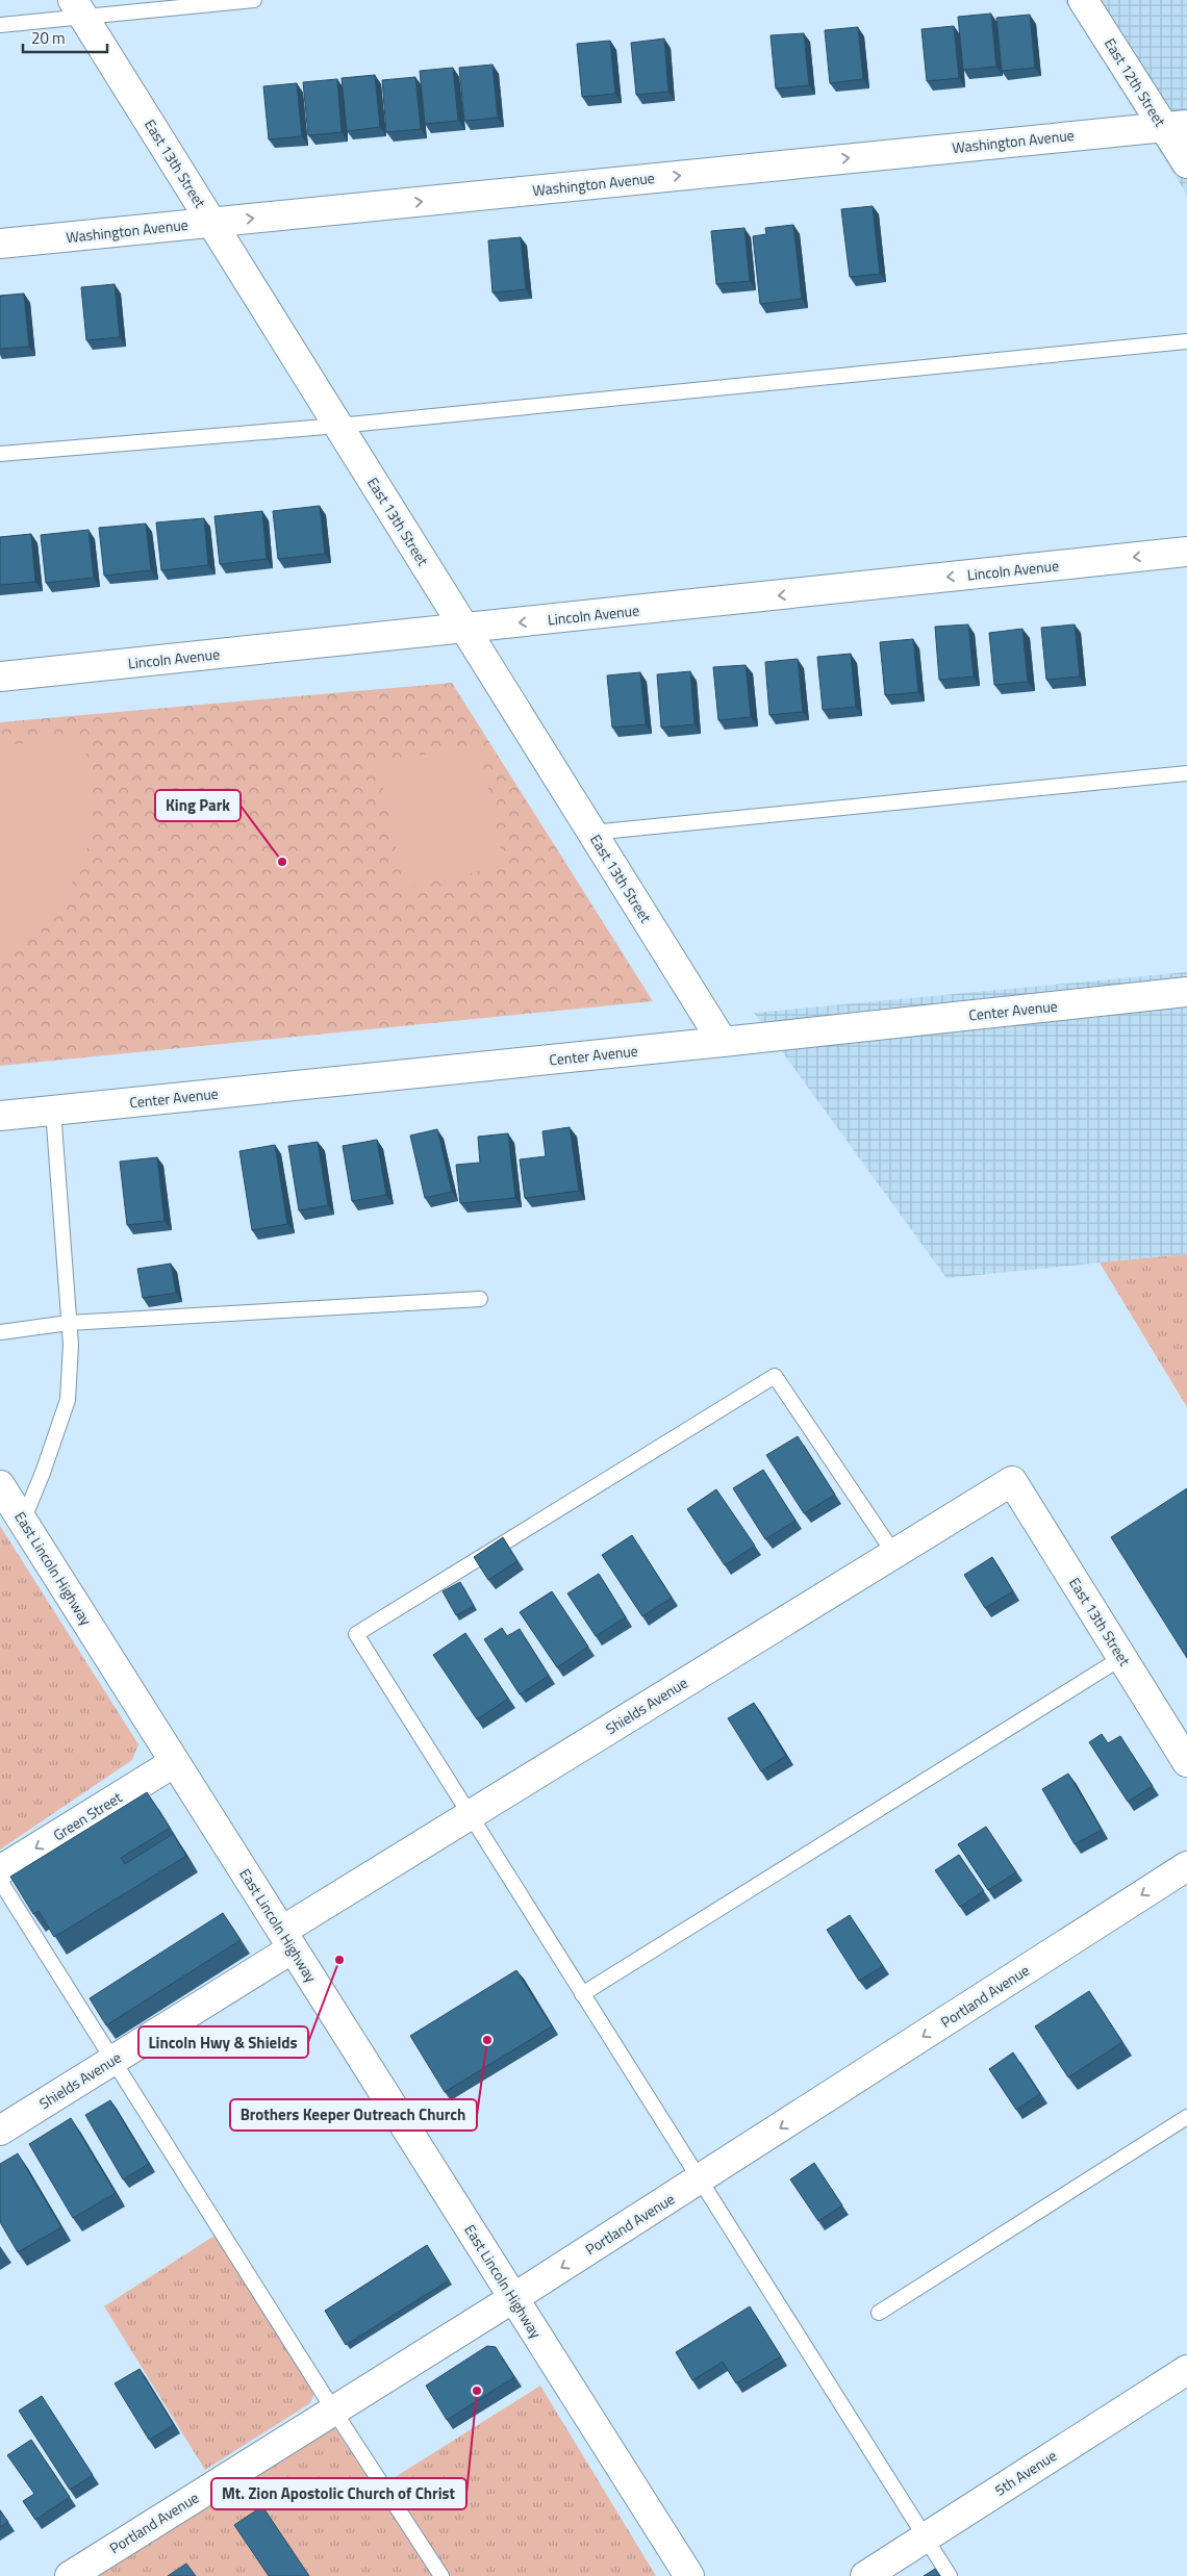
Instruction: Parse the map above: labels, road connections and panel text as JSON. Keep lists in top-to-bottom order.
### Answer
{
  "streets": {
    "street": [
      "East 12th Street",
      "Washington Avenue",
      "East 13th Street",
      "Lincoln Avenue",
      "Center Avenue",
      "East Lincoln Highway",
      "Shields Avenue",
      "Green Street",
      "Portland Avenue",
      "5th Avenue"
    ]
  },
  "crossings": [
    ["East 12th Street", "Washington Avenue"],
    ["Washington Avenue", "East 13th Street"],
    ["East 13th Street", "Lincoln Avenue"],
    ["East 13th Street", "Center Avenue"],
    ["East 13th Street", "Shields Avenue"],
    ["East Lincoln Highway", "Shields Avenue"],
    ["East Lincoln Highway", "Green Street"],
    ["East Lincoln Highway", "Portland Avenue"]
  ],
  "one_way": [
    "Washington Avenue",
    "Lincoln Avenue",
    "Green Street",
    "Portland Avenue"
  ],
  "places": [
    "King Park",
    "Lincoln Hwy & Shields",
    "Brothers Keeper Outreach Church",
    "Mt. Zion Apostolic Church of Christ"
  ],
  "scale_bar": "20 m"
}
